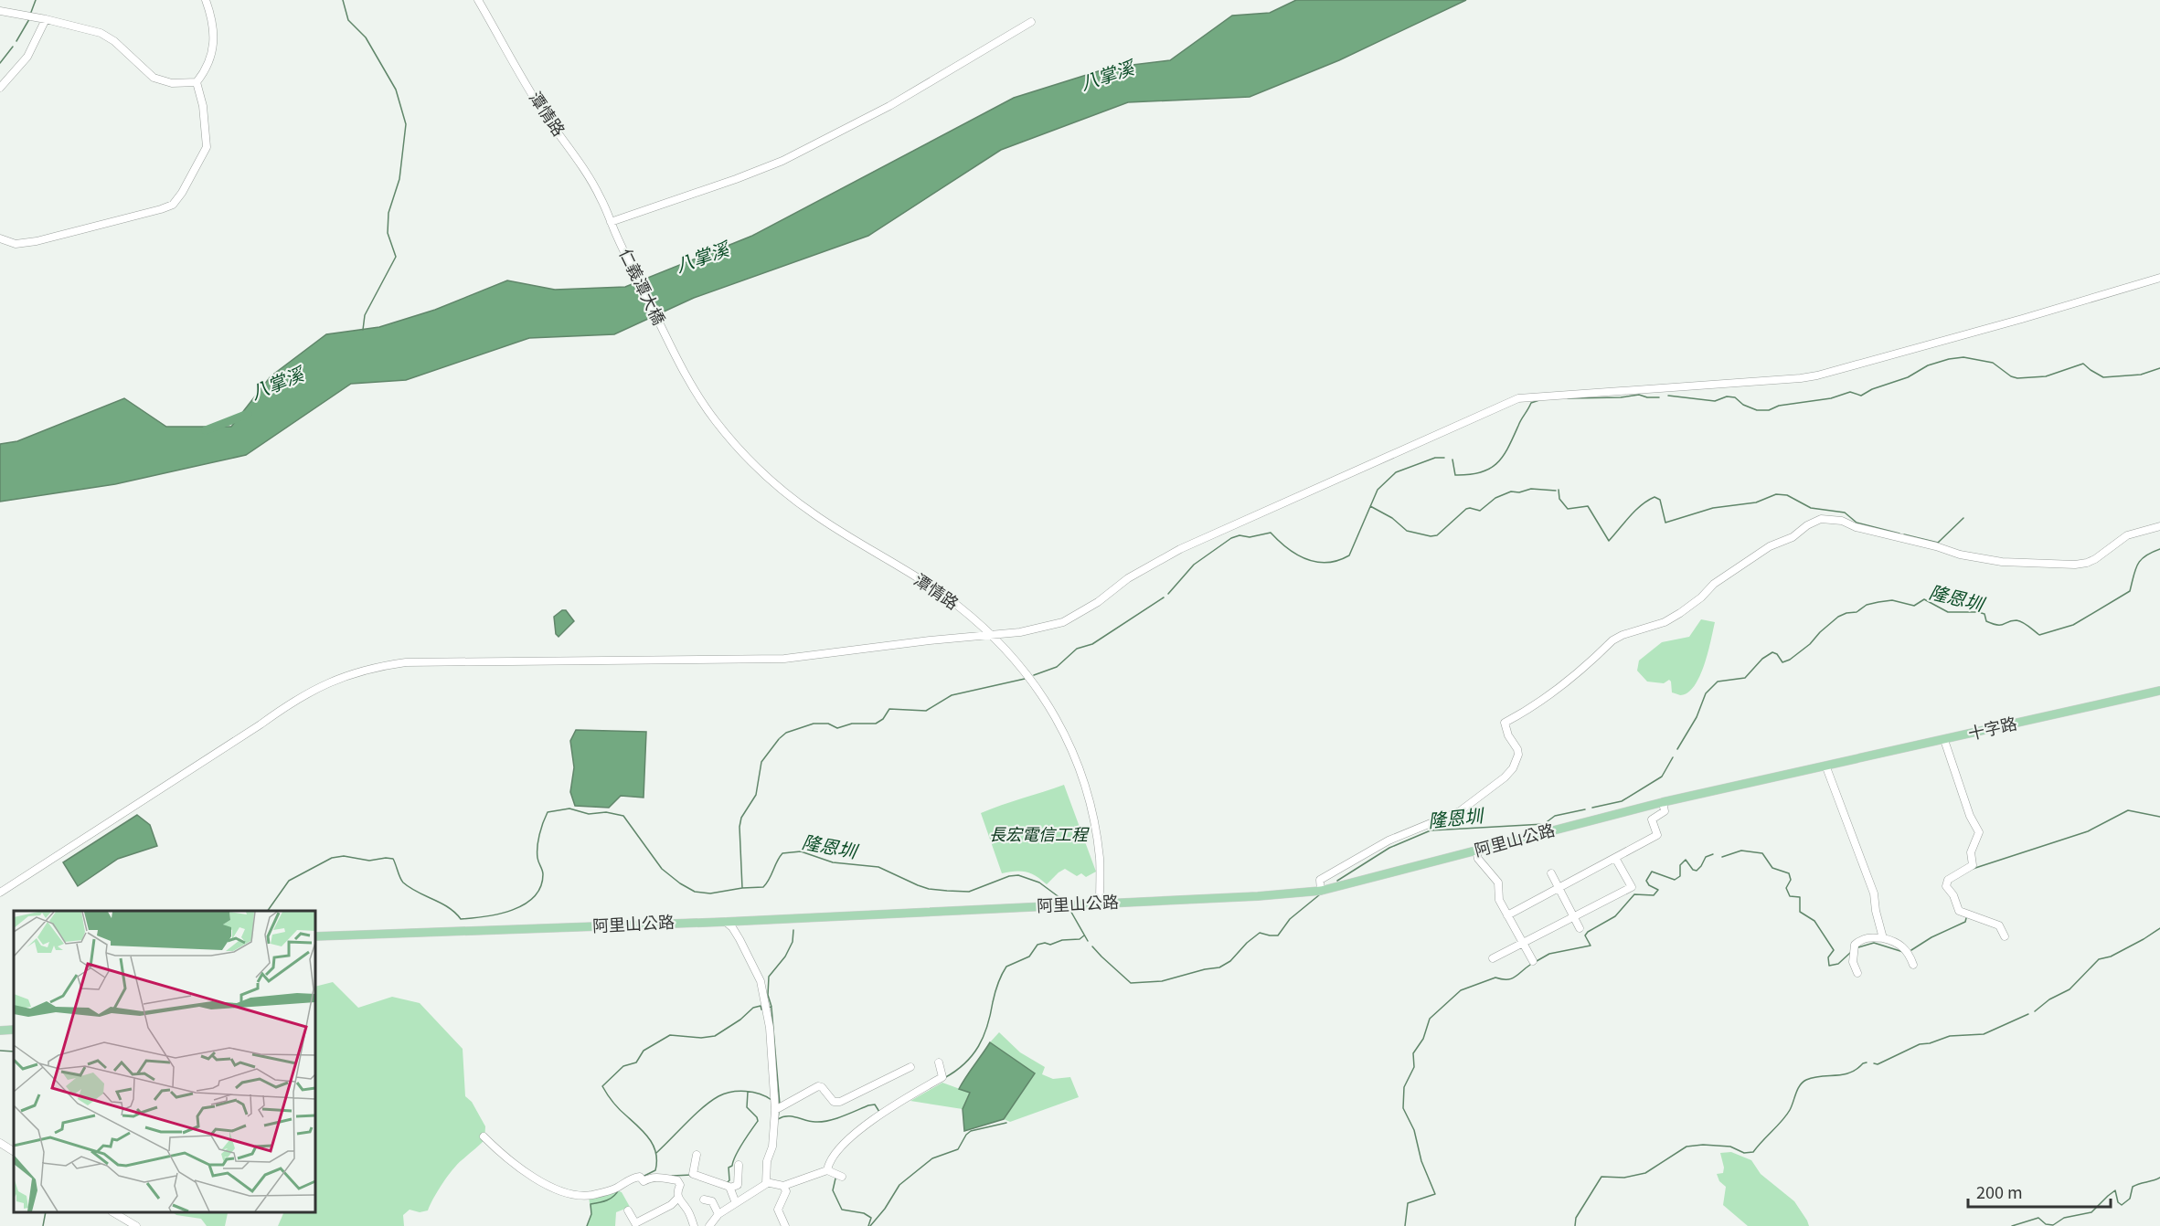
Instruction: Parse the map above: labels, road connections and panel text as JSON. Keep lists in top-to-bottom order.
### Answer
{
  "streets": {
    "main road": ["十字路", "阿里山公路"],
    "street": ["潭情路", "仁義潭大橋"]
  },
  "crossings": [
    ["潭情路", "仁義潭大橋"],
    ["潭情路", "阿里山公路"],
    ["十字路", "阿里山公路"]
  ],
  "water": ["八掌溪", "隆恩圳"],
  "parks": ["長宏電信工程"],
  "scale_bar": "200 m"
}
